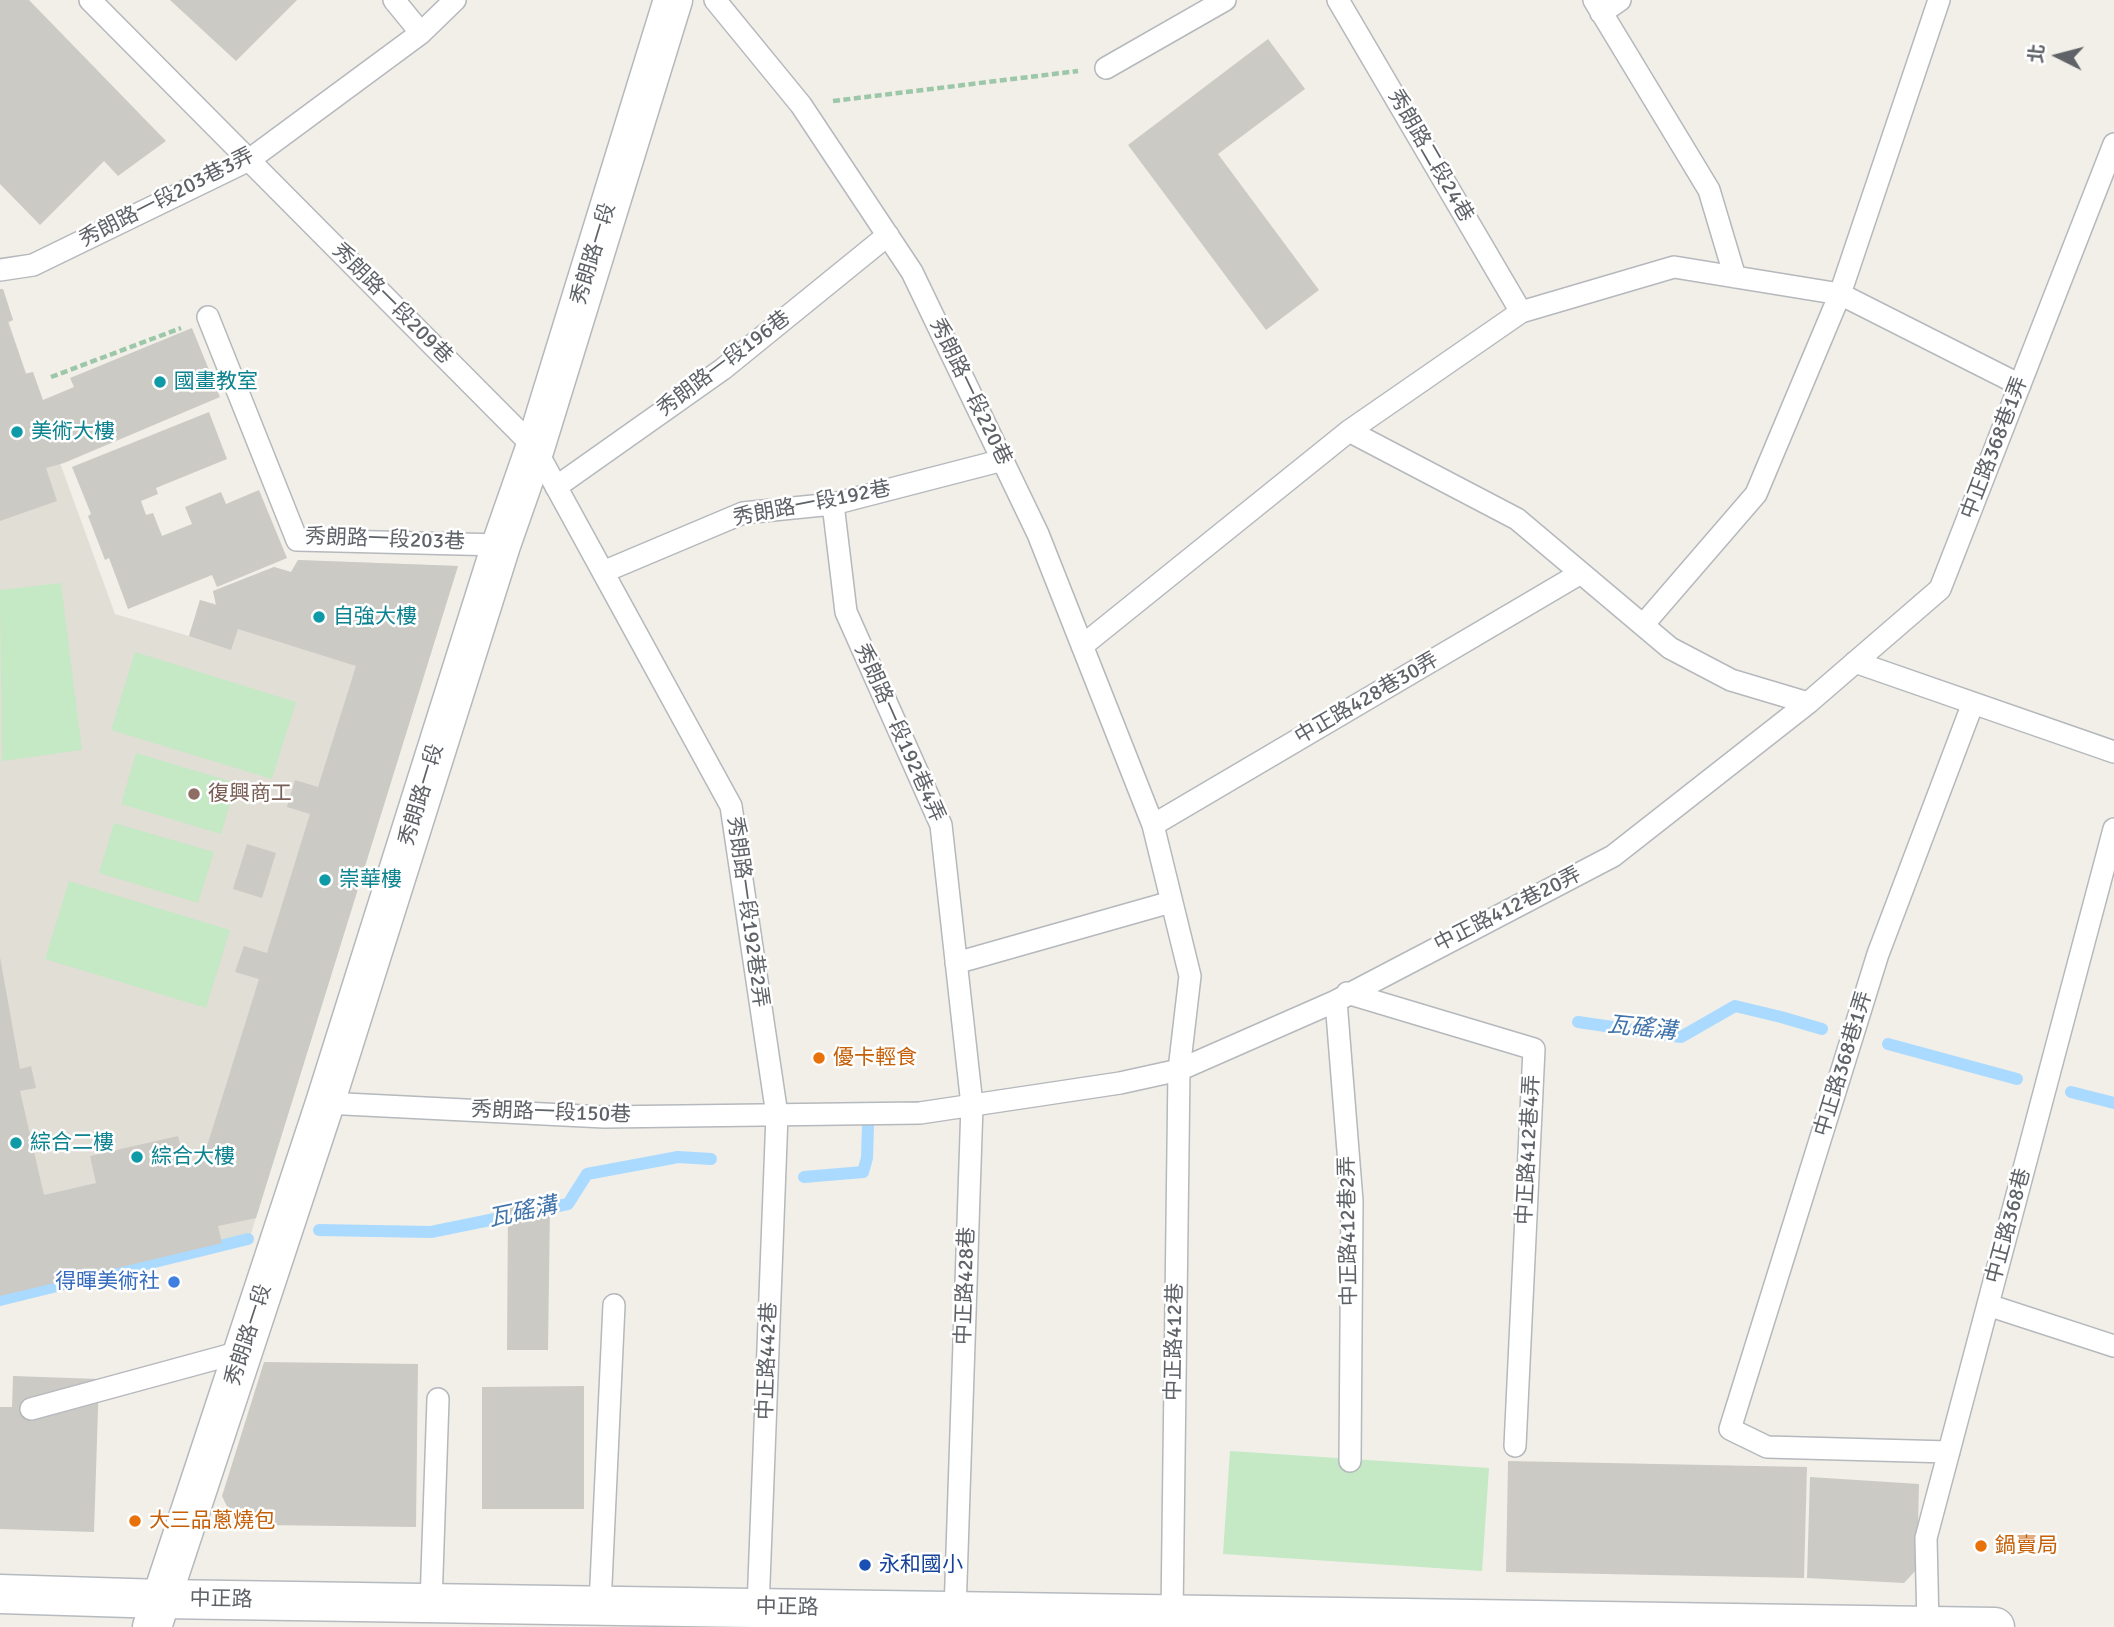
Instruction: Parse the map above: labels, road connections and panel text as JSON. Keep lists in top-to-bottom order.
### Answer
{
  "streets": {
    "street": ["秀朗路一段", "中正路"],
    "lane": [
      "秀朗路二段24巷",
      "秀朗路一段203巷3弄",
      "秀朗路一段209巷",
      "秀朗路一段196巷",
      "秀朗路一段220巷",
      "中正路368巷1弄",
      "秀朗路一段192巷",
      "秀朗路一段203巷",
      "中正路428巷30弄",
      "秀朗路一段192巷4弄",
      "中正路412巷20弄",
      "秀朗路一段192巷2弄",
      "秀朗路一段150巷",
      "中正路412巷4弄",
      "中正路368巷",
      "中正路412巷2弄",
      "中正路428巷",
      "中正路412巷",
      "中正路442巷"
    ]
  },
  "crossings": [
    ["秀朗路一段203巷3弄", "秀朗路一段209巷"],
    ["秀朗路一段", "秀朗路一段209巷"],
    ["秀朗路一段", "秀朗路一段203巷"],
    ["秀朗路一段", "秀朗路一段150巷"],
    ["秀朗路一段", "中正路"],
    ["秀朗路一段196巷", "秀朗路一段220巷"],
    ["秀朗路一段220巷", "秀朗路一段192巷"],
    ["秀朗路一段220巷", "中正路428巷30弄"],
    ["秀朗路一段220巷", "中正路412巷"],
    ["中正路368巷1弄", "中正路412巷20弄"],
    ["中正路368巷1弄", "中正路368巷"],
    ["秀朗路一段192巷", "秀朗路一段192巷4弄"],
    ["秀朗路一段192巷", "秀朗路一段192巷2弄"],
    ["秀朗路一段192巷4弄", "中正路428巷"],
    ["中正路412巷20弄", "秀朗路一段150巷"],
    ["中正路412巷20弄", "中正路412巷4弄"],
    ["中正路412巷20弄", "中正路412巷2弄"],
    ["中正路412巷20弄", "中正路428巷"],
    ["中正路412巷20弄", "中正路412巷"],
    ["秀朗路一段192巷2弄", "秀朗路一段150巷"],
    ["秀朗路一段192巷2弄", "中正路442巷"],
    ["秀朗路一段150巷", "中正路428巷"],
    ["秀朗路一段150巷", "中正路442巷"],
    ["中正路412巷4弄", "中正路412巷2弄"],
    ["中正路368巷", "中正路"],
    ["中正路428巷", "中正路"],
    ["中正路412巷", "中正路"],
    ["中正路442巷", "中正路"]
  ],
  "water": ["瓦磘溝"],
  "places": [
    "國畫教室",
    "美術大樓",
    "自強大樓",
    "復興商工",
    "崇華樓",
    "優卡輕食",
    "綜合二樓",
    "綜合大樓",
    "得暉美術社",
    "大三品蔥燒包",
    "鍋賣局",
    "永和國小"
  ],
  "north": "left"
}
